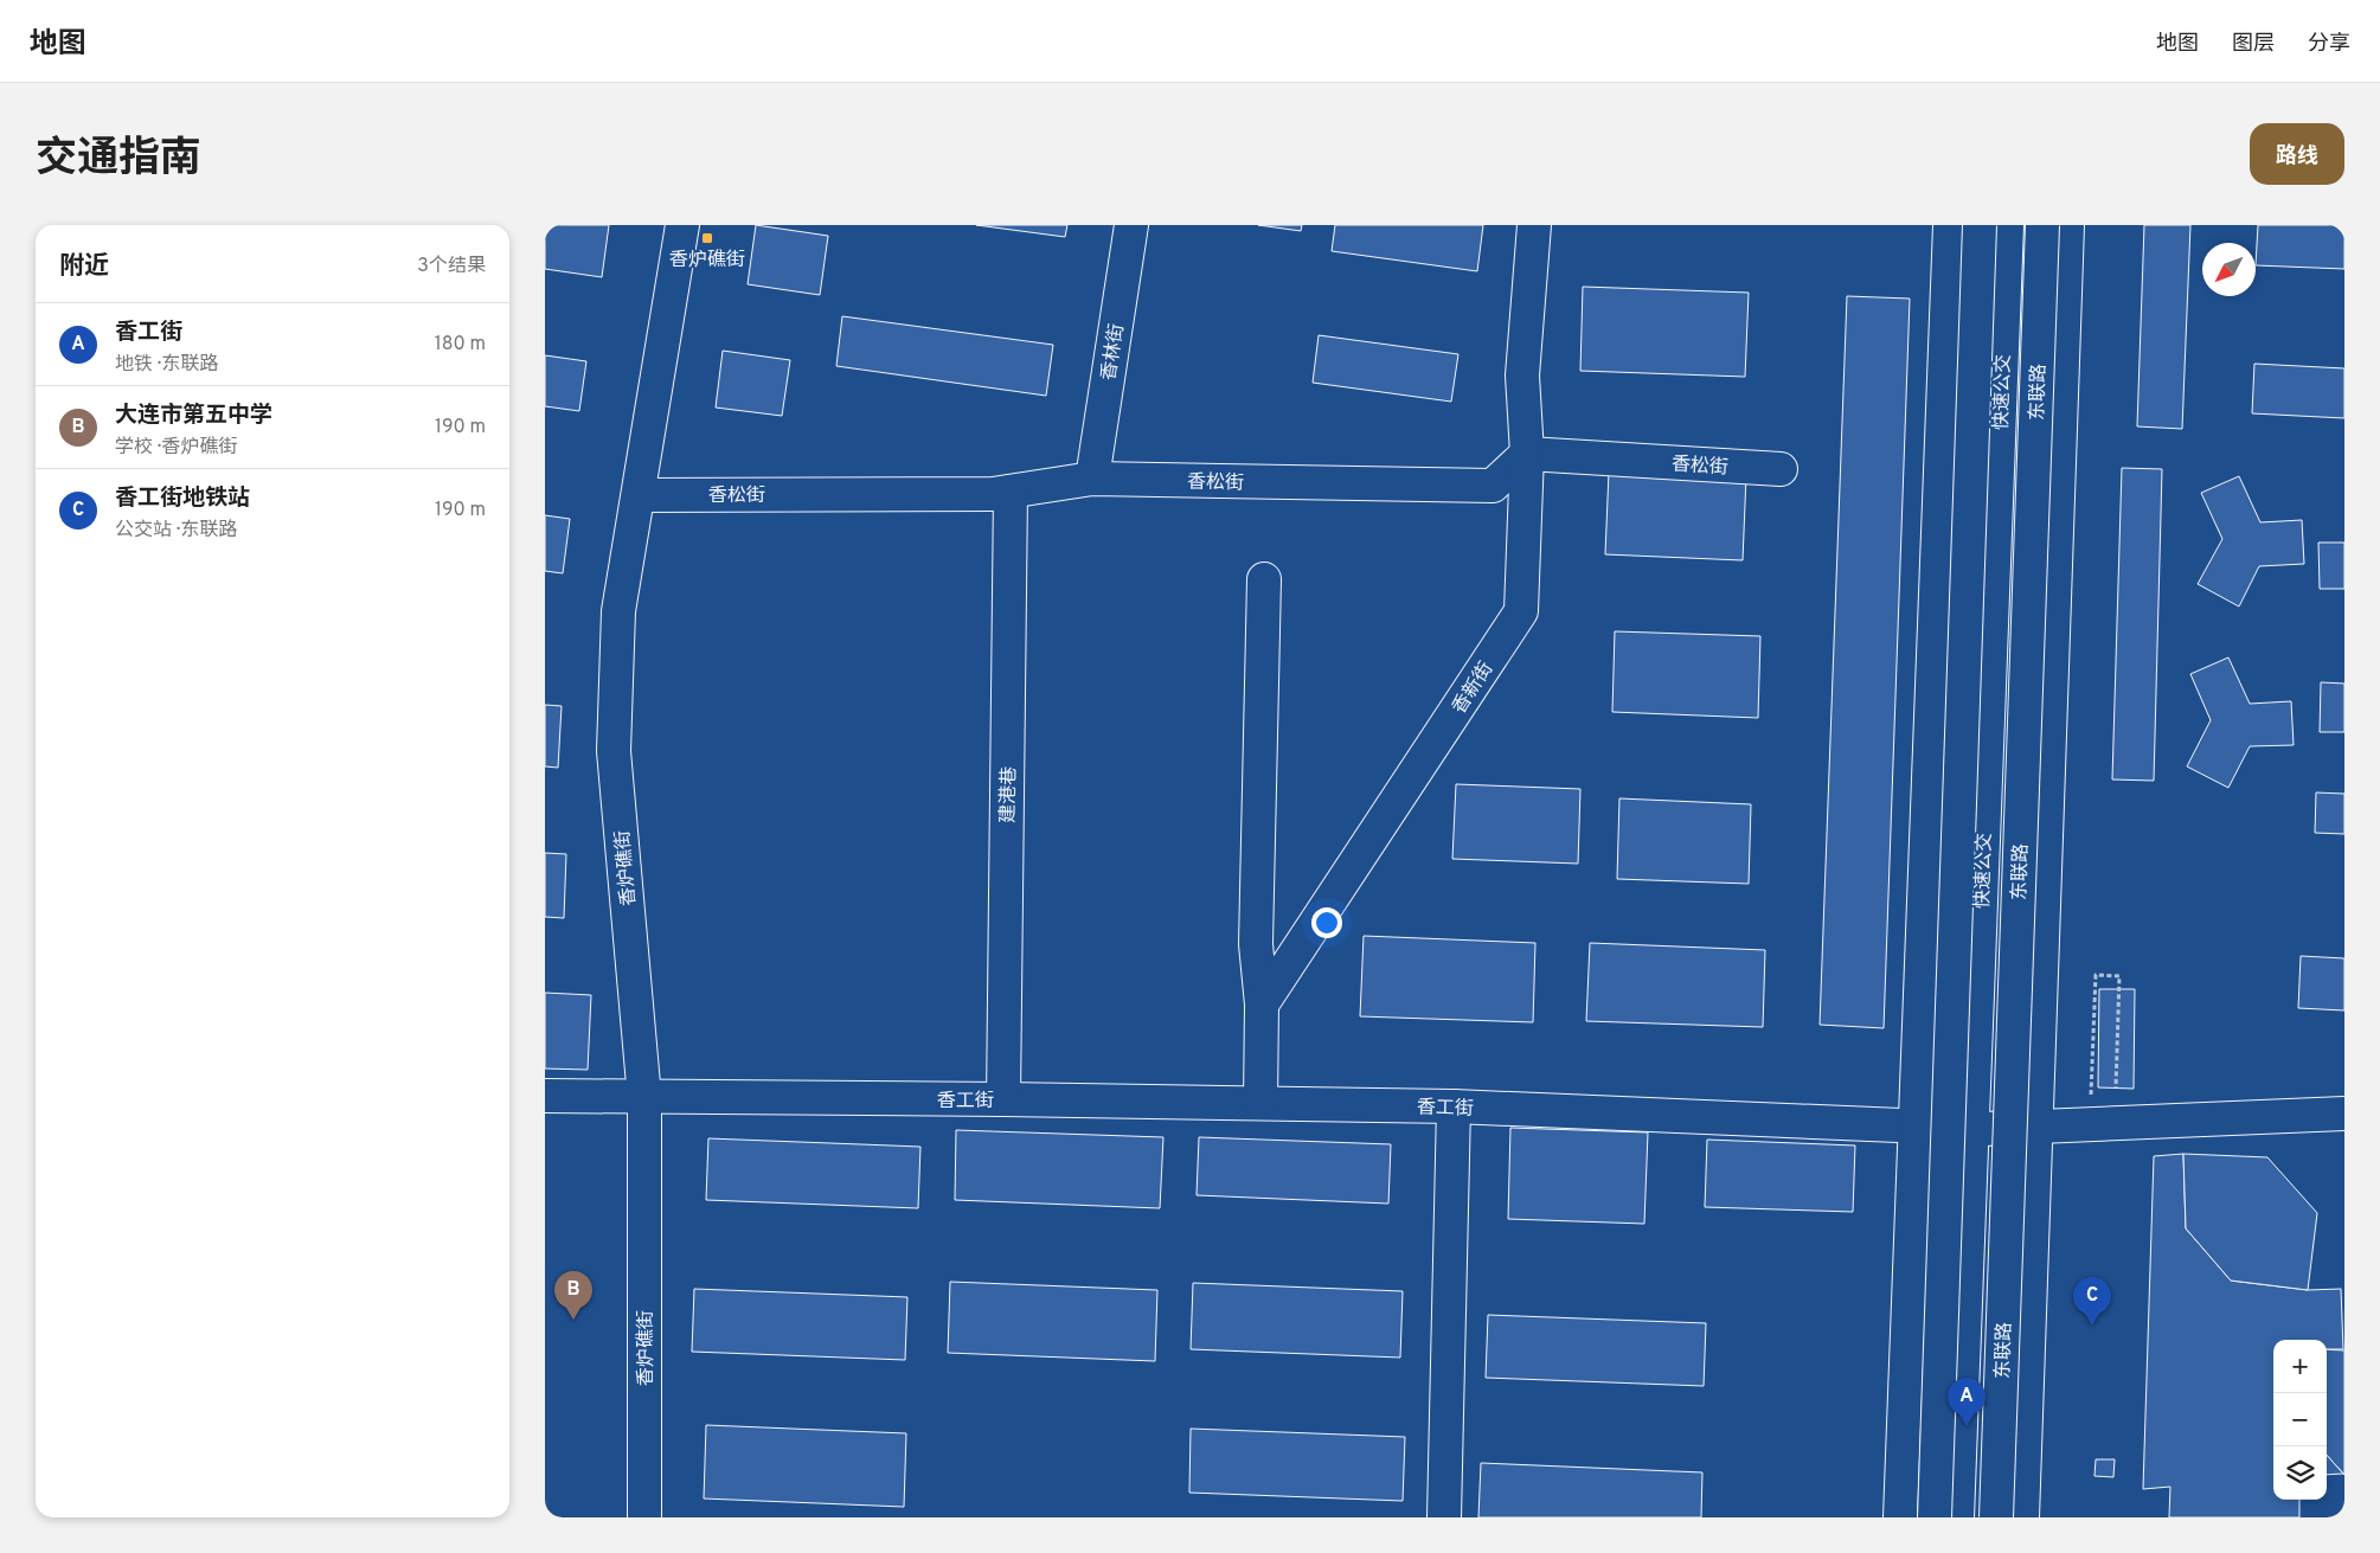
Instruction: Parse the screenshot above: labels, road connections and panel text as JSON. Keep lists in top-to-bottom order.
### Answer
{
  "streets": {
    "main road": [
      "香林街",
      "快速公交",
      "东联路",
      "香松街",
      "香新街",
      "建港巷",
      "香炉礁街",
      "香工街"
    ]
  },
  "crossings": [
    ["香林街", "香松街"],
    ["快速公交", "香工街"],
    ["香松街", "香新街"],
    ["香松街", "建港巷"],
    ["香松街", "香炉礁街"],
    ["建港巷", "香工街"],
    ["香炉礁街", "香工街"]
  ],
  "places": {
    "transit": ["香炉礁街"]
  },
  "north": "bottom left",
  "page": {
    "header": "地图",
    "nav": ["地图", "图层", "分享"],
    "title": "交通指南",
    "buttons": "路线",
    "heading": ["附近", "3个结果"],
    "list": [
      {
        "mark": "A",
        "name": "香工街",
        "note": "地铁 · 东联路",
        "value": "180 m"
      },
      {
        "mark": "B",
        "name": "大连市第五中学",
        "note": "学校 · 香炉礁街",
        "value": "190 m"
      },
      {
        "mark": "C",
        "name": "香工街地铁站",
        "note": "公交站 · 东联路",
        "value": "190 m"
      }
    ],
    "pins": ["B", "C", "A"],
    "map_buttons": ["+", "−"]
  }
}
